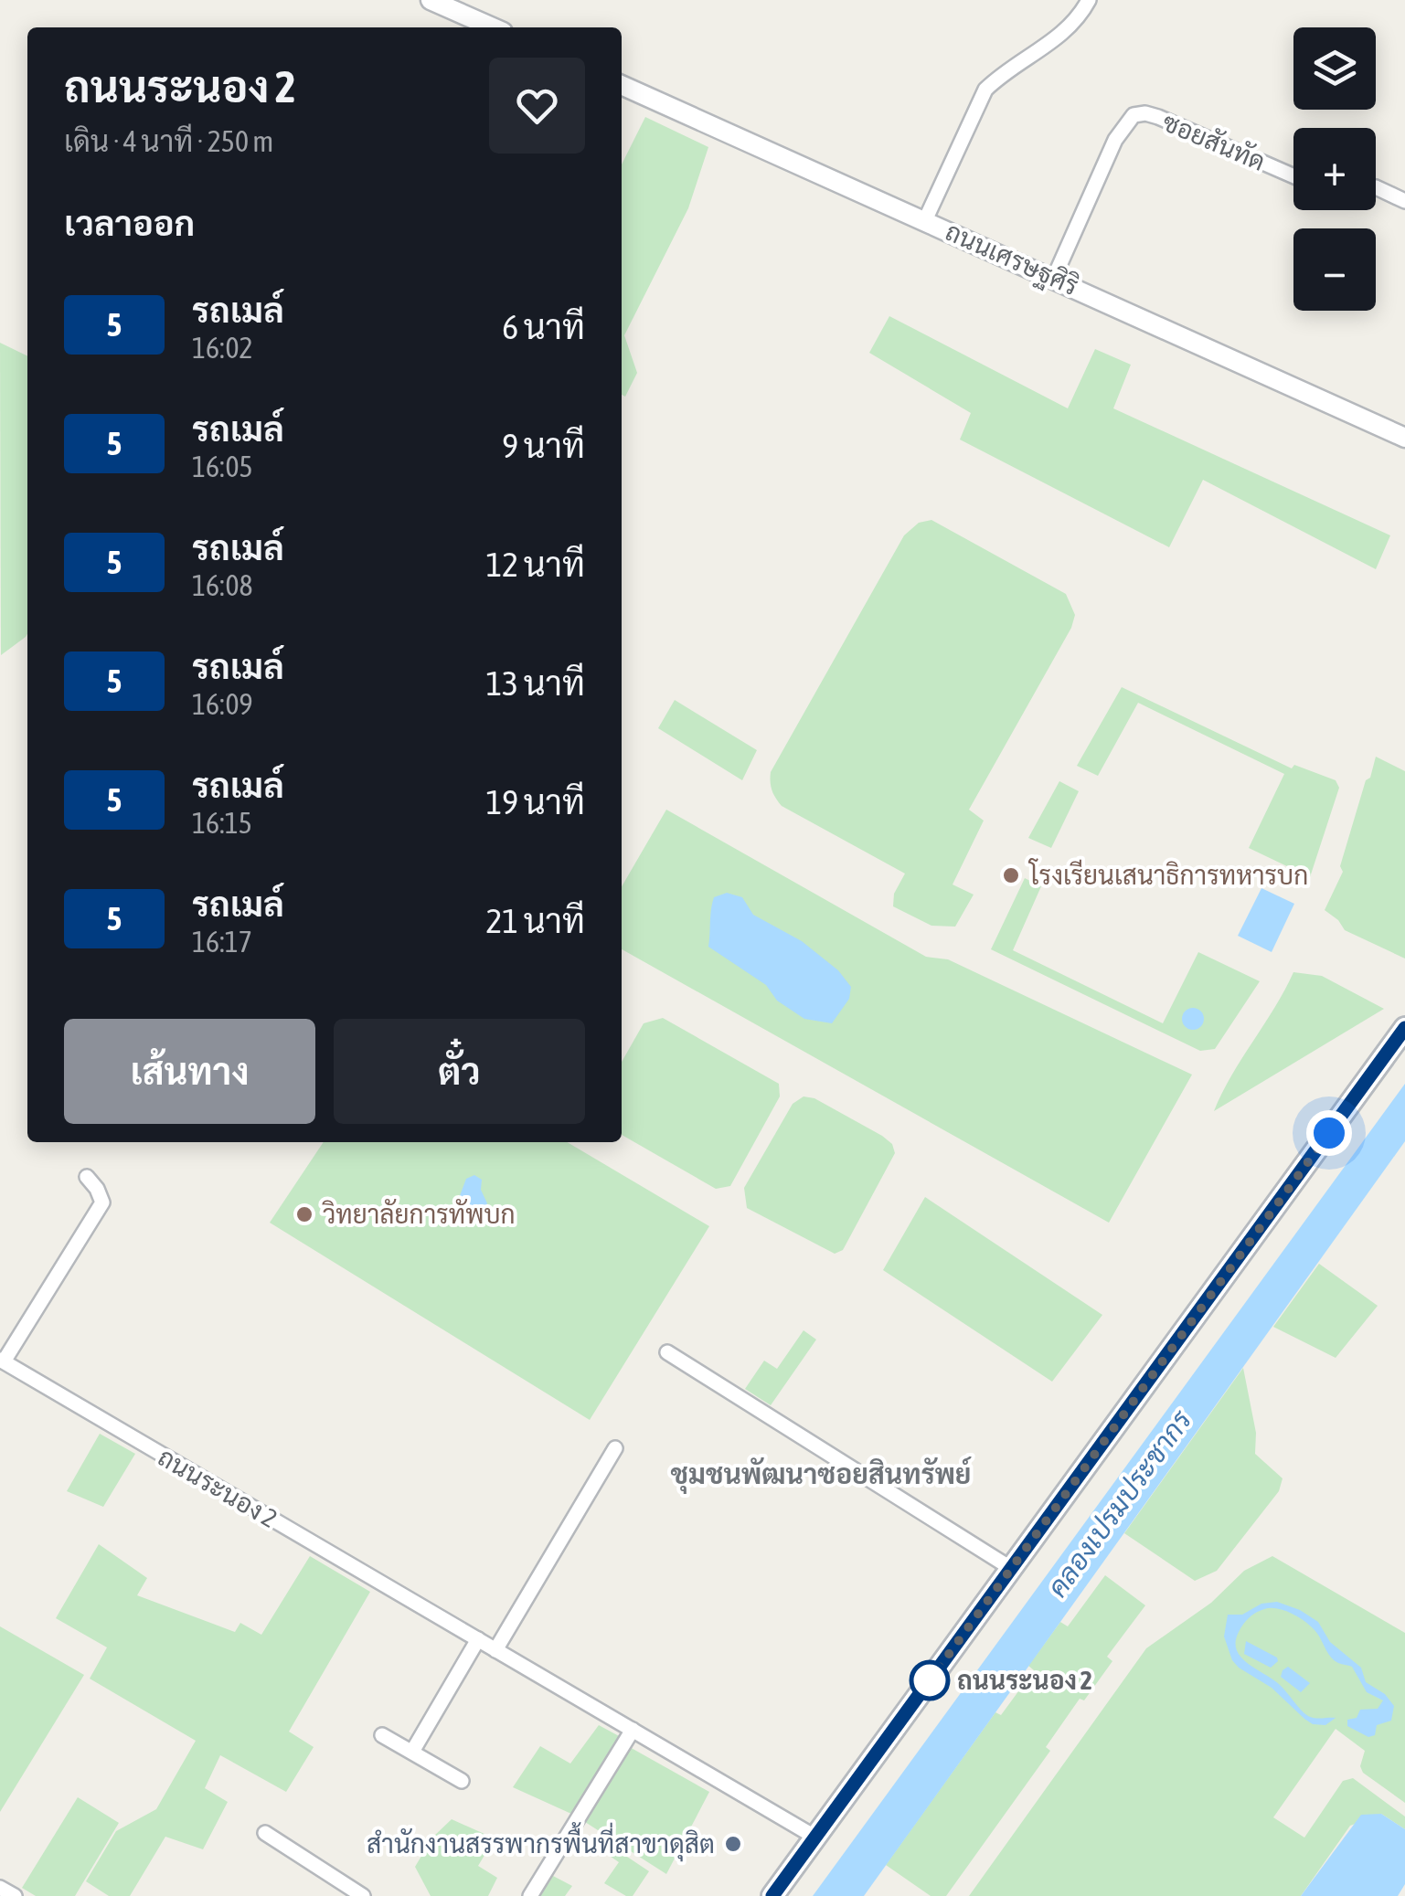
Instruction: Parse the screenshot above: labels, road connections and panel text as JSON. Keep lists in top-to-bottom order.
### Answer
{
  "streets": {
    "street": ["ซอยสันทัด", "ถนนเศรษฐศิริ", "ถนนระนอง 2"]
  },
  "crossings": [
    ["ซอยสันทัด", "ถนนเศรษฐศิริ"]
  ],
  "districts": ["ชุมชนพัฒนาซอยสินทรัพย์"],
  "water": ["คลองเปรมประชากร"],
  "places": [
    "โรงเรียนเสนาธิการทหารบก",
    "วิทยาลัยการทัพบก",
    "ถนนระนอง 2",
    "สำนักงานสรรพากรพื้นที่สาขาดุสิต"
  ],
  "lines": ["bus line 5"],
  "page": {
    "map_buttons": ["+", "−"],
    "heading": [
      ["ถนนระนอง 2", "เดิน · 4 นาที · 250 m"],
      "เวลาออก"
    ],
    "list": [
      {
        "mark": "5",
        "name": "รถเมล์",
        "note": "16:02",
        "value": "6 นาที"
      },
      {
        "mark": "5",
        "name": "รถเมล์",
        "note": "16:05",
        "value": "9 นาที"
      },
      {
        "mark": "5",
        "name": "รถเมล์",
        "note": "16:08",
        "value": "12 นาที"
      },
      {
        "mark": "5",
        "name": "รถเมล์",
        "note": "16:09",
        "value": "13 นาที"
      },
      {
        "mark": "5",
        "name": "รถเมล์",
        "note": "16:15",
        "value": "19 นาที"
      },
      {
        "mark": "5",
        "name": "รถเมล์",
        "note": "16:17",
        "value": "21 นาที"
      }
    ],
    "buttons": ["เส้นทาง", "ตั๋ว"]
  }
}
